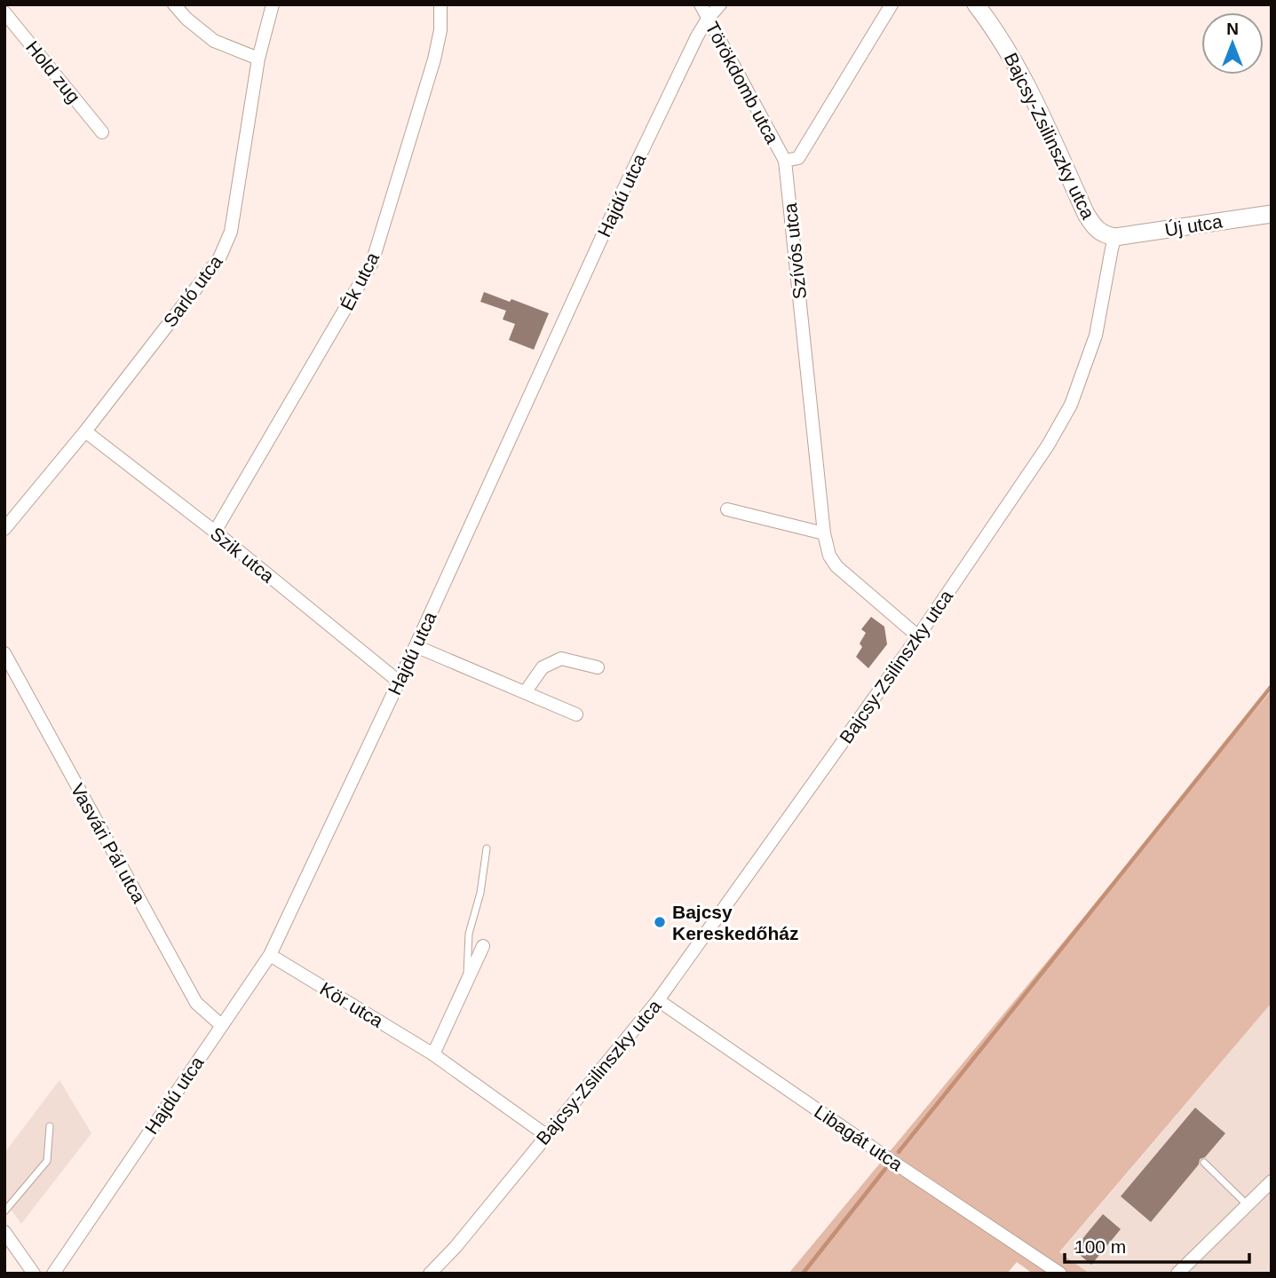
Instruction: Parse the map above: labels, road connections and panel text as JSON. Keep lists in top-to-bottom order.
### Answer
{
  "streets": {
    "main road": ["Bajcsy-Zsilinszky utca", "Új utca"],
    "street": [
      "Hold zug",
      "Törökdomb utca",
      "Hajdú utca",
      "Szívós utca",
      "Ék utca",
      "Sarló utca",
      "Szik utca",
      "Vasvári Pál utca",
      "Kör utca",
      "Libagát utca"
    ]
  },
  "crossings": [
    ["Törökdomb utca", "Hajdú utca"],
    ["Törökdomb utca", "Szívós utca"],
    ["Bajcsy-Zsilinszky utca", "Új utca"],
    ["Bajcsy-Zsilinszky utca", "Szívós utca"],
    ["Bajcsy-Zsilinszky utca", "Kör utca"],
    ["Bajcsy-Zsilinszky utca", "Libagát utca"],
    ["Hajdú utca", "Szik utca"],
    ["Hajdú utca", "Vasvári Pál utca"],
    ["Hajdú utca", "Kör utca"],
    ["Ék utca", "Szik utca"],
    ["Sarló utca", "Szik utca"]
  ],
  "places": ["Bajcsy Kereskedőház"],
  "scale_bar": "100 m",
  "north": "top"
}
